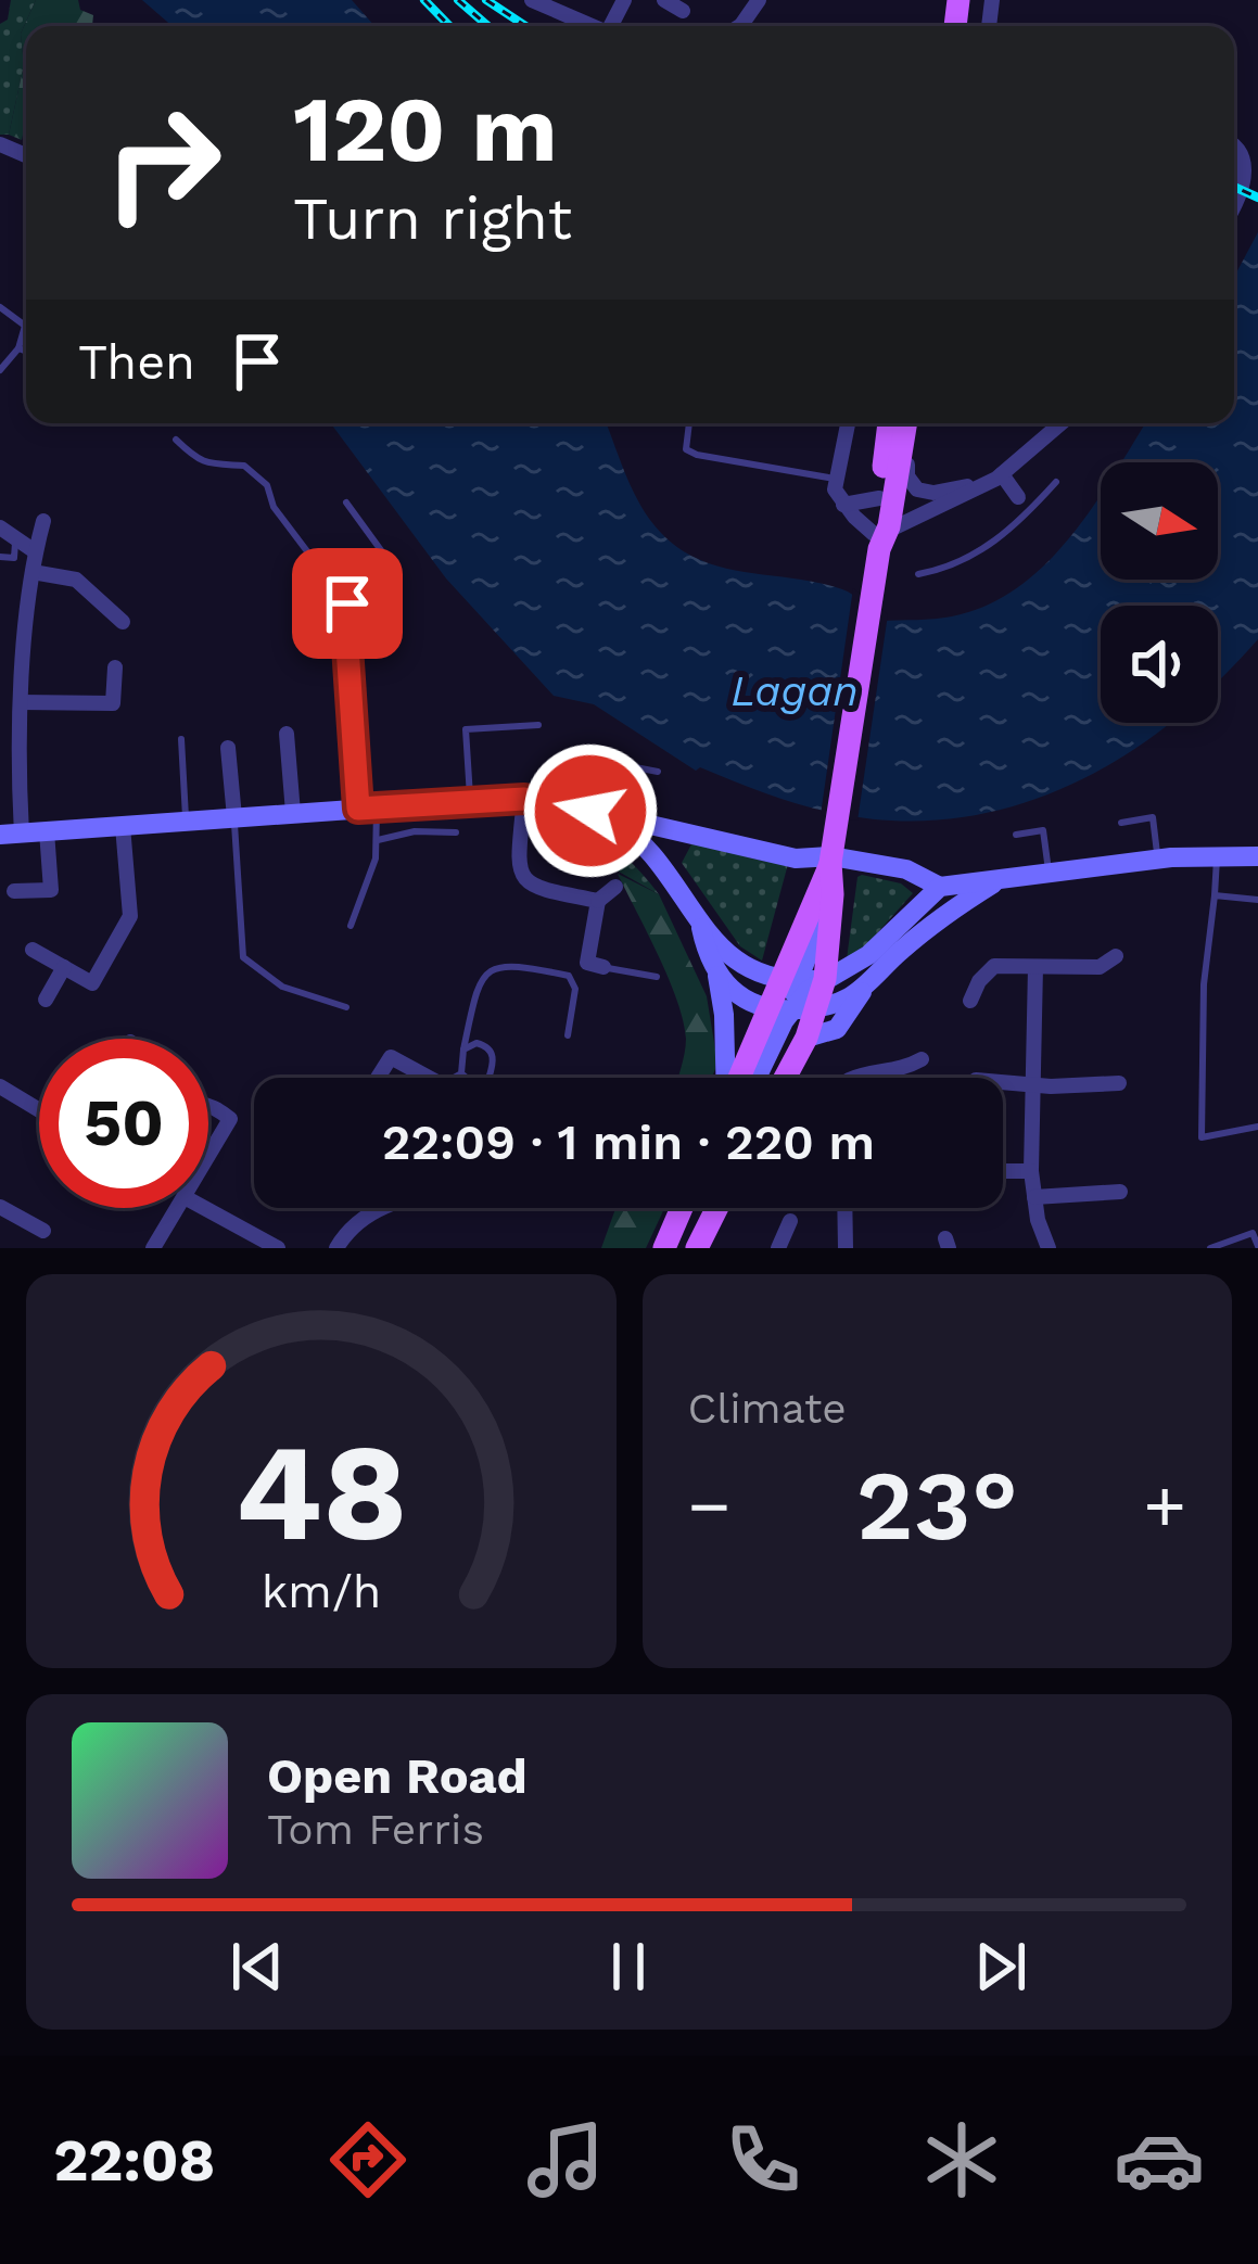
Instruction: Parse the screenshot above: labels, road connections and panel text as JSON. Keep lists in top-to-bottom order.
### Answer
{
  "water": ["Lagan"],
  "north": "right",
  "page": {
    "turn": ["120 m", "Turn right"],
    "then": "Then",
    "limit": "50",
    "trip": "22:09 · 1 min · 220 m",
    "tile": "Climate",
    "heat": ["−", "23°", "+"],
    "song": ["Open Road", "Tom Ferris"],
    "tabs": "22:08",
    "gauge": ["48", "km/h"]
  }
}
